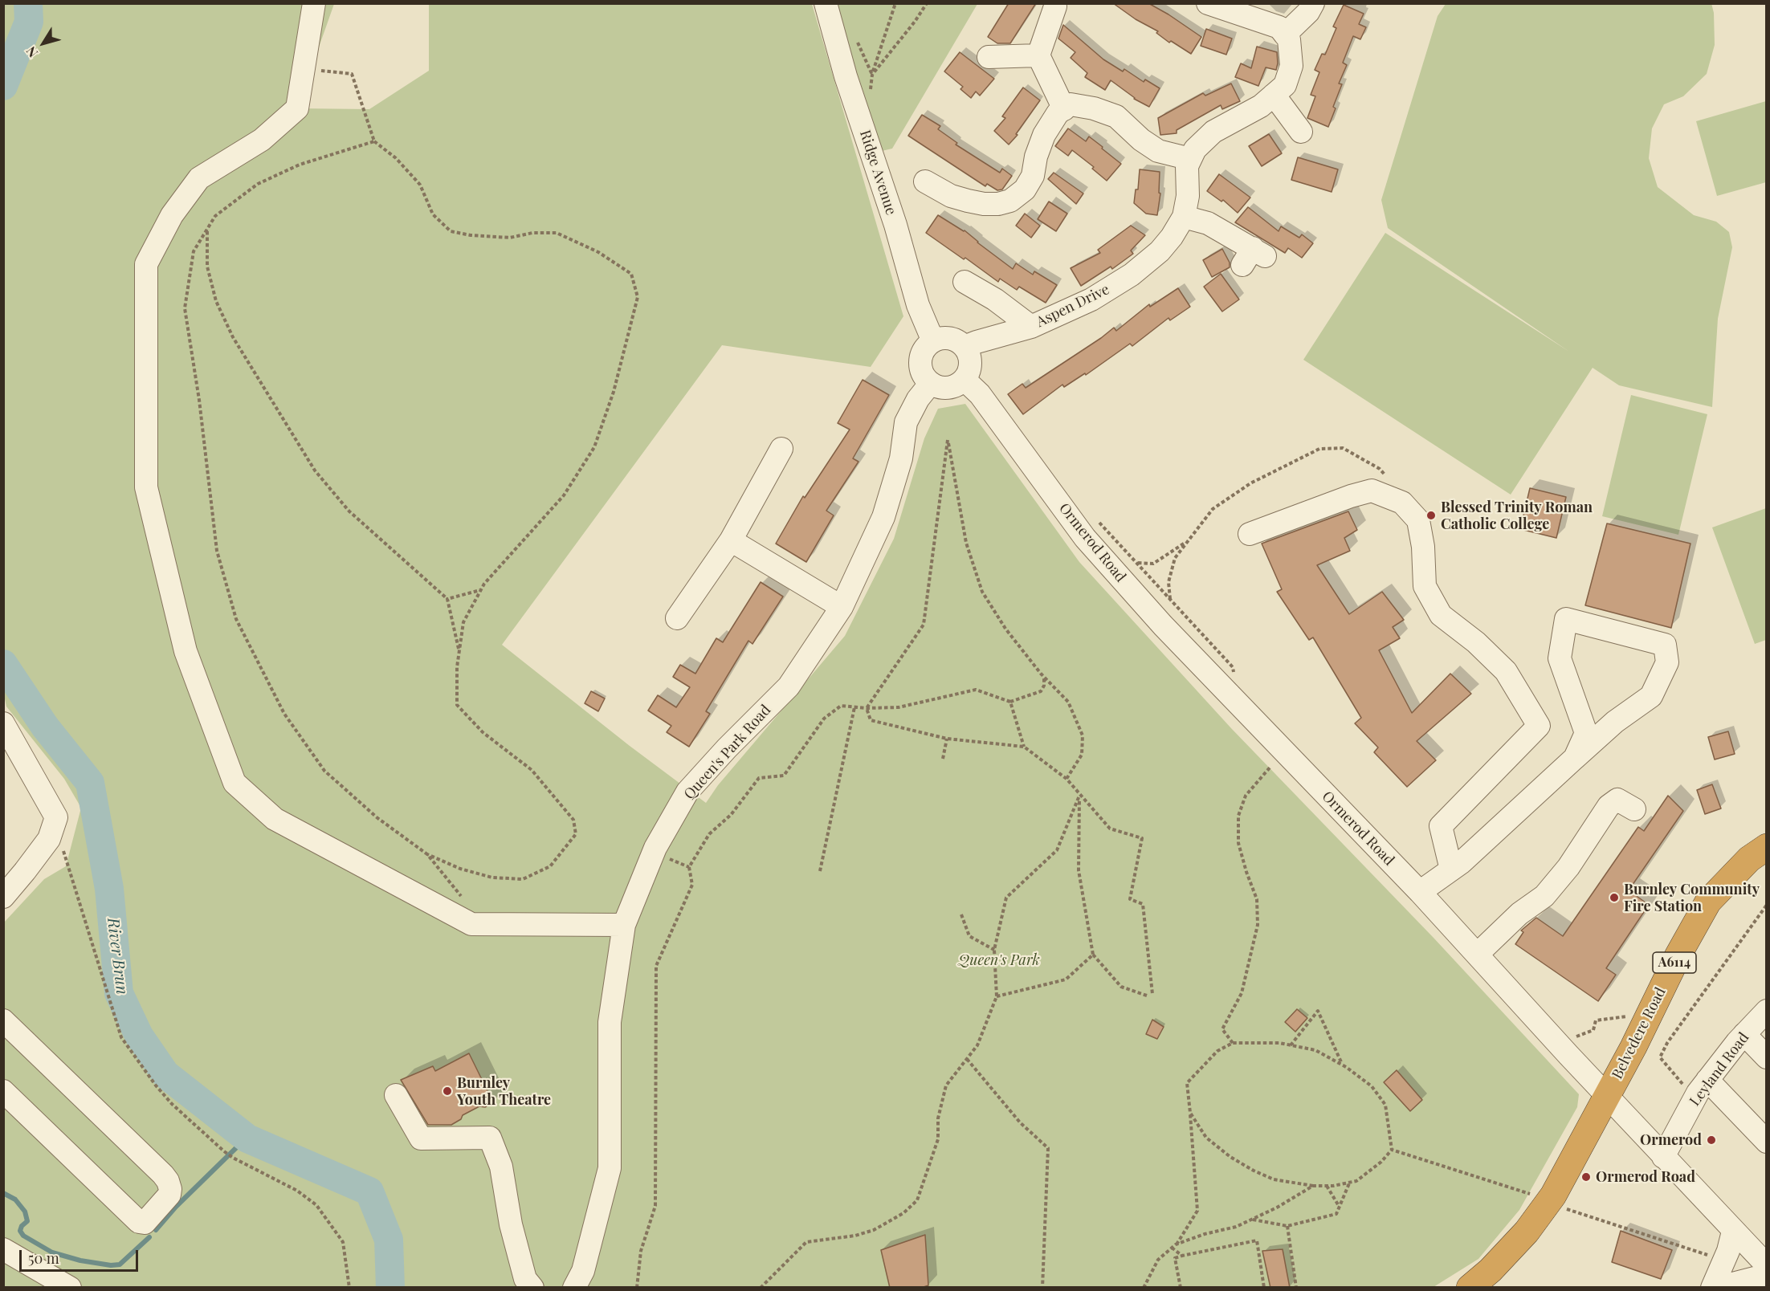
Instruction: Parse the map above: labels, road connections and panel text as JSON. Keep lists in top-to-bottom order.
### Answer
{
  "streets": {
    "highway": ["A6114", "Belvedere Road"],
    "street": [
      "Ridge Avenue",
      "Aspen Drive",
      "Ormerod Road",
      "Queen's Park Road",
      "Leyland Road"
    ]
  },
  "crossings": [
    ["Ridge Avenue", "Aspen Drive"],
    ["Ridge Avenue", "Ormerod Road"],
    ["Ridge Avenue", "Queen's Park Road"],
    ["Aspen Drive", "Ormerod Road"],
    ["Aspen Drive", "Queen's Park Road"],
    ["Ormerod Road", "Queen's Park Road"],
    ["Ormerod Road", "Belvedere Road"],
    ["Ormerod Road", "Leyland Road"]
  ],
  "water": ["River Brun"],
  "parks": ["Queen's Park"],
  "places": [
    "Blessed Trinity Roman Catholic College",
    "Burnley Community Fire Station",
    "Burnley Youth Theatre",
    "Ormerod",
    "Ormerod Road"
  ],
  "scale_bar": "50 m",
  "north": "bottom left"
}
